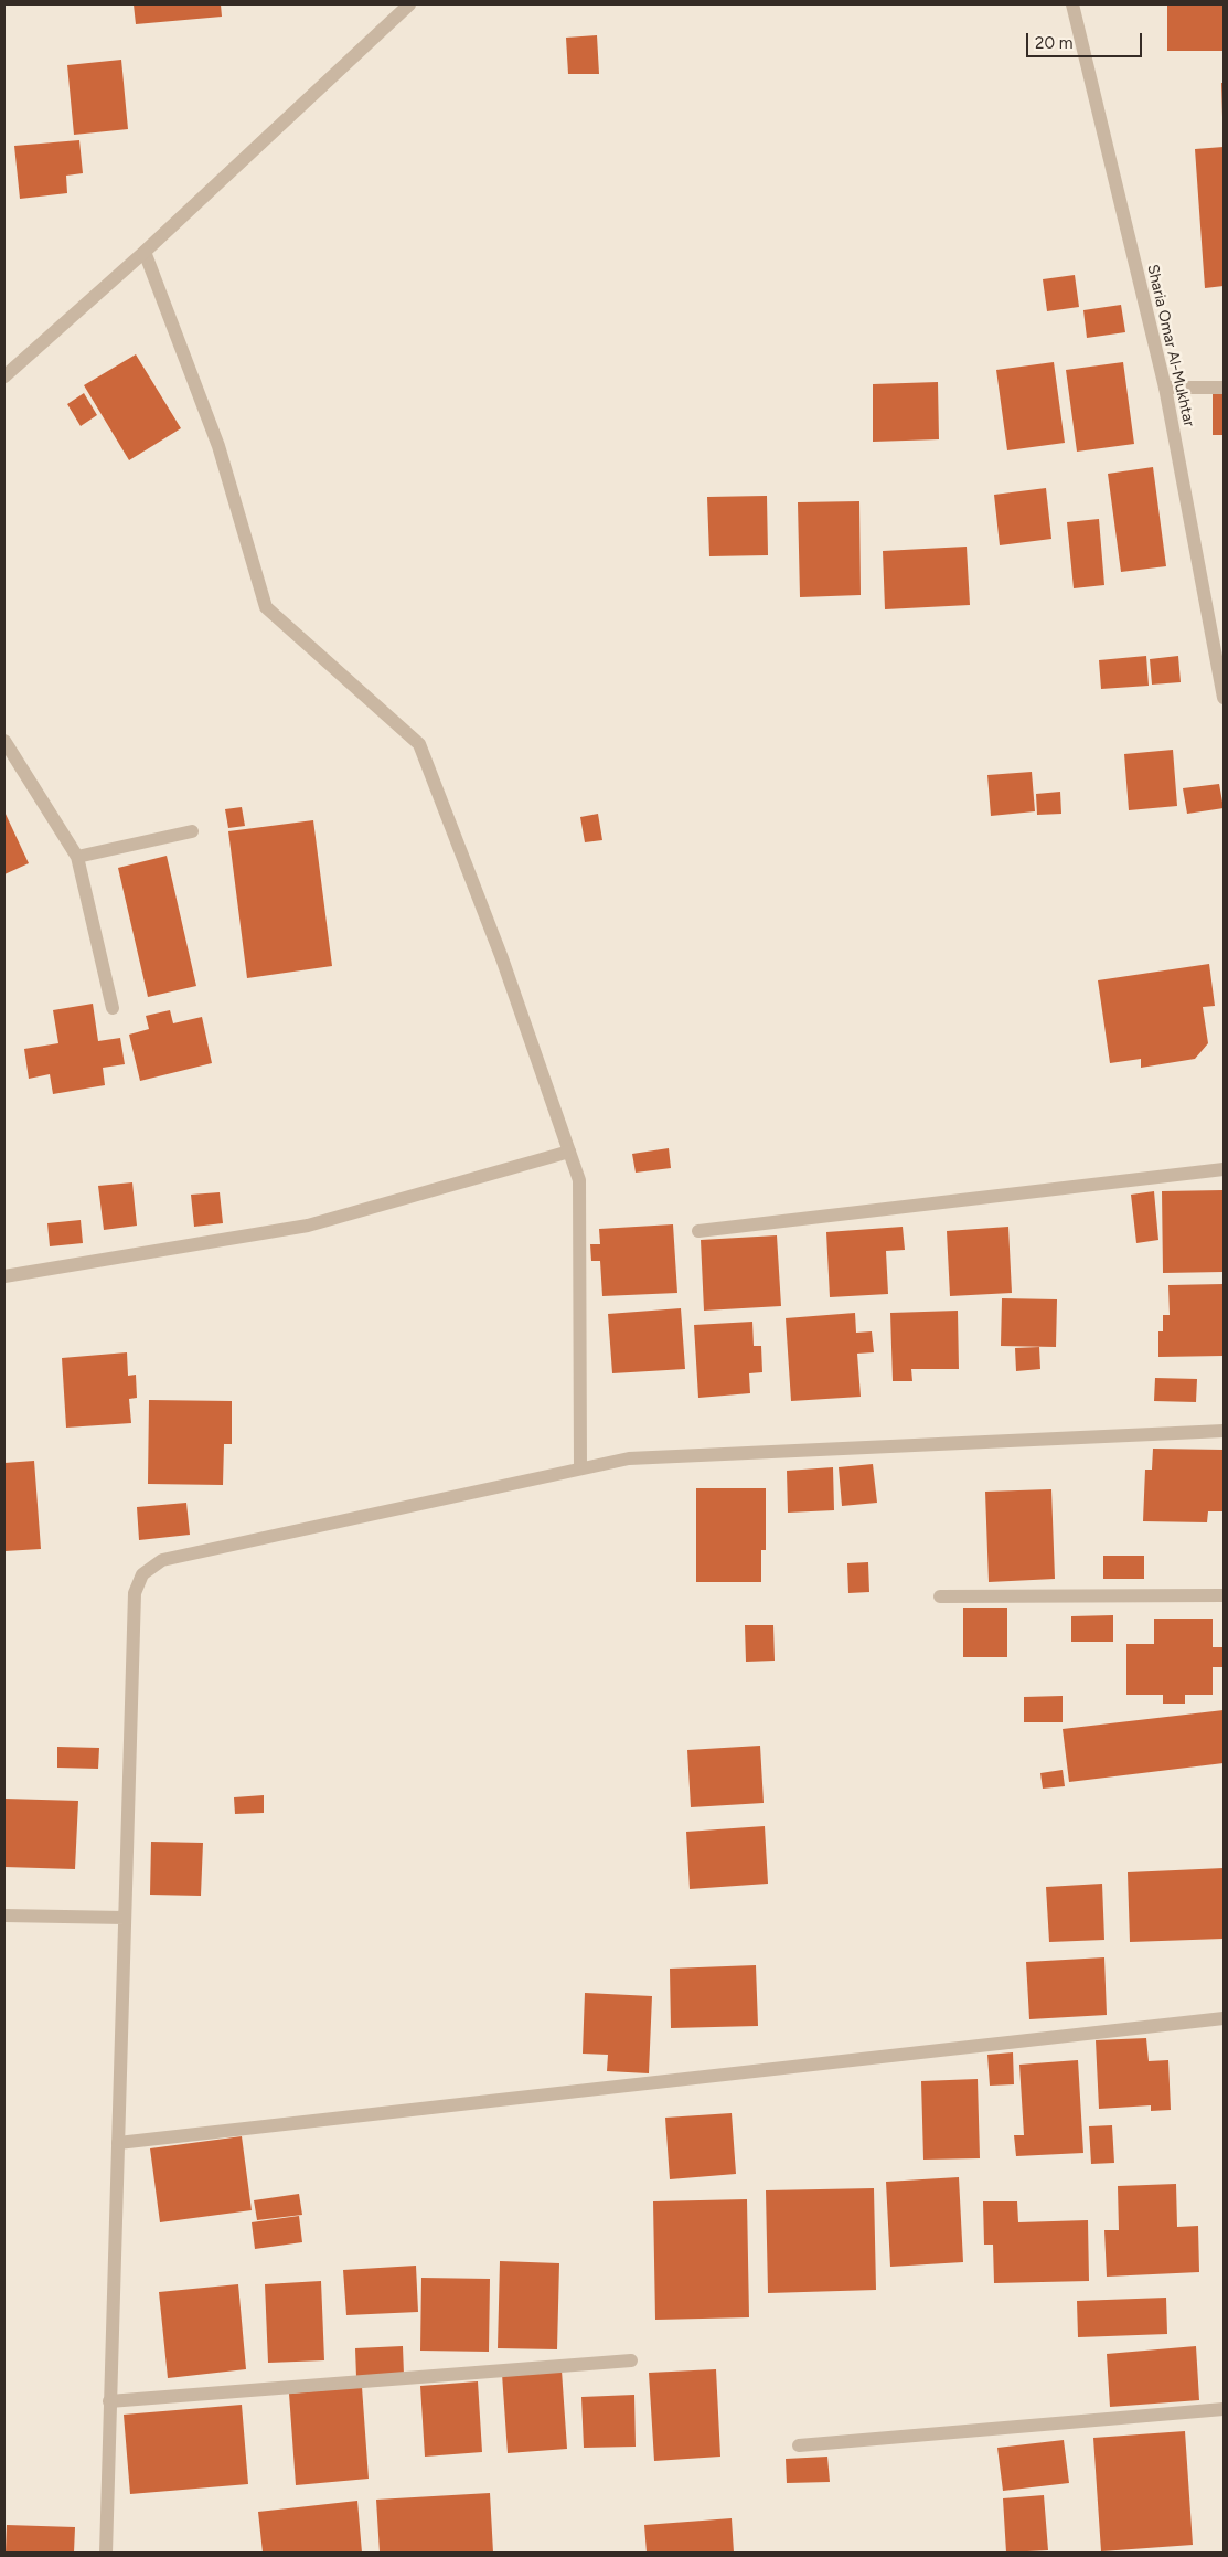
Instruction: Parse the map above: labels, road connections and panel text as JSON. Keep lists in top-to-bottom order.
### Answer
{
  "streets": {
    "street": ["Sharia Omar Al-Mukhtar"]
  },
  "scale_bar": "20 m"
}
